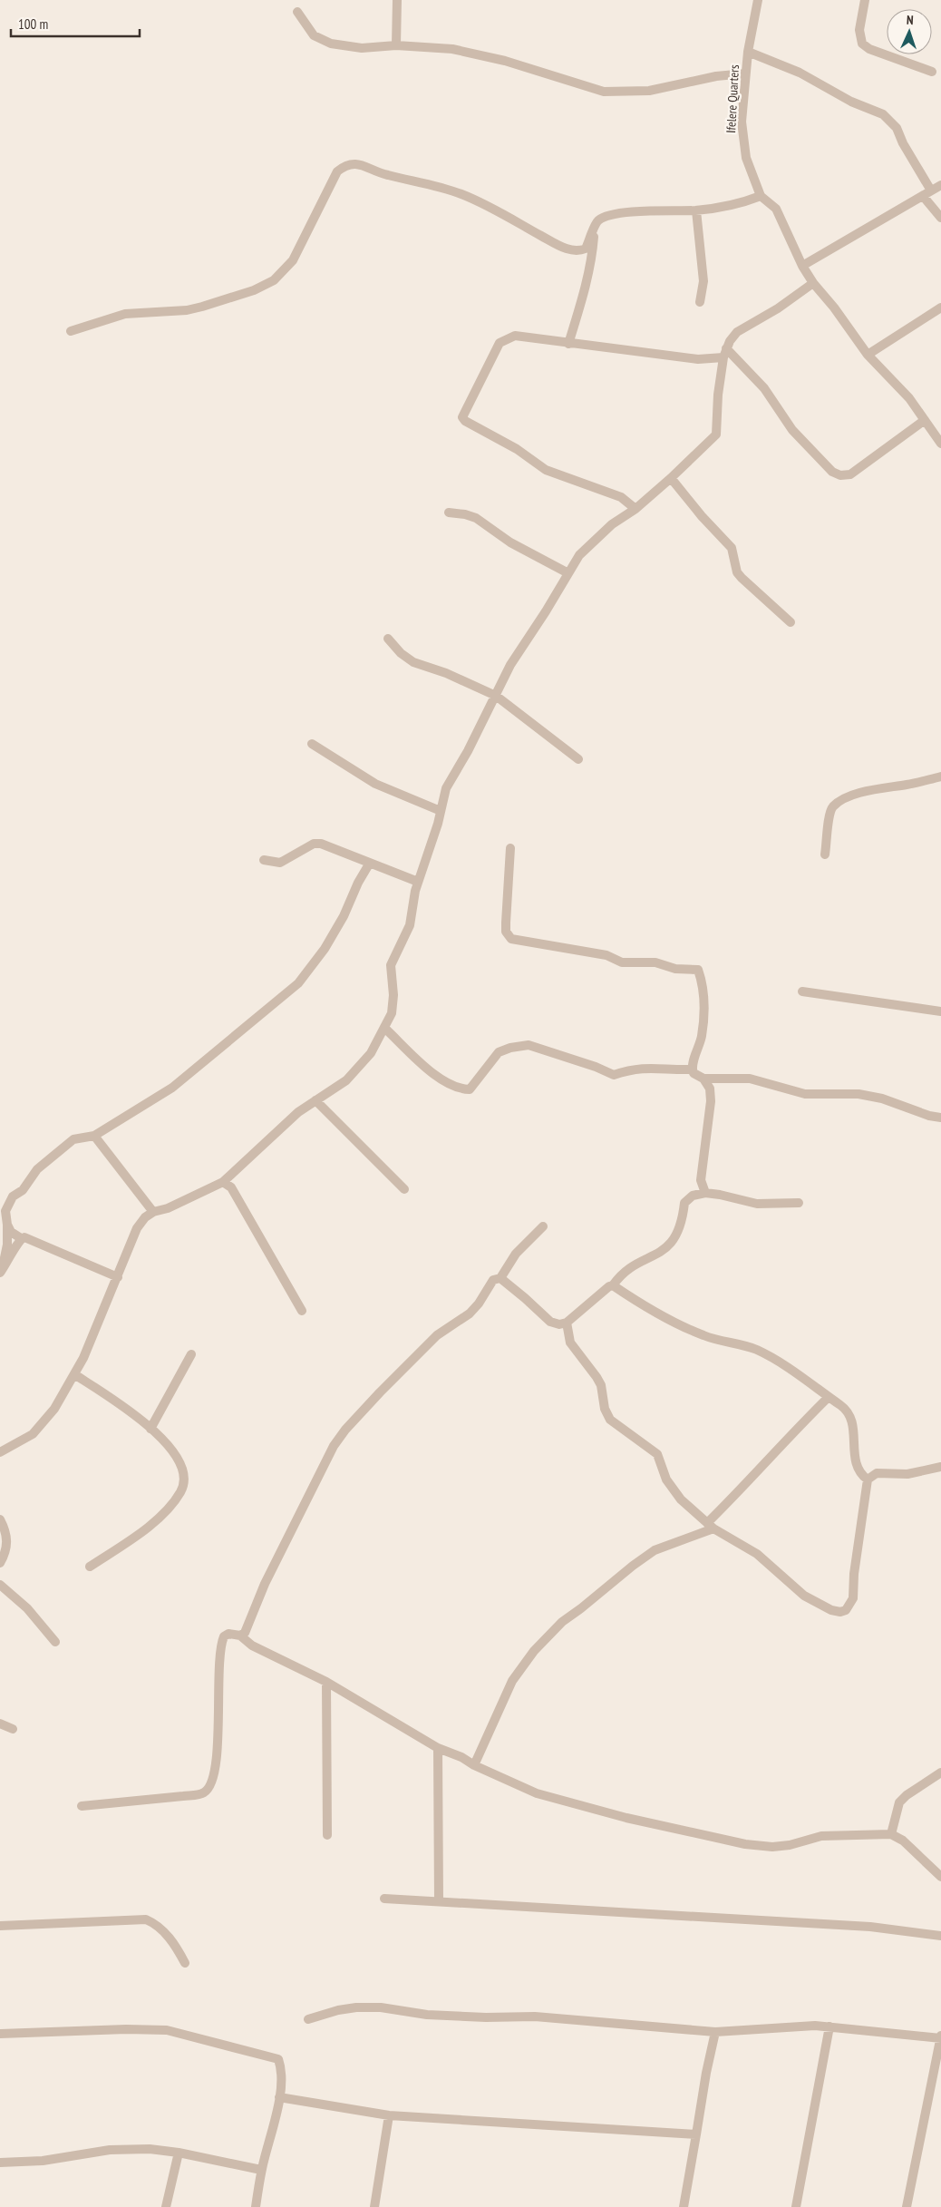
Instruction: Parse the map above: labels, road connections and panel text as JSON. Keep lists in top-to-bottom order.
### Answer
{
  "streets": {
    "street": ["Ifelere Quarters"]
  },
  "scale_bar": "100 m",
  "north": "top"
}
